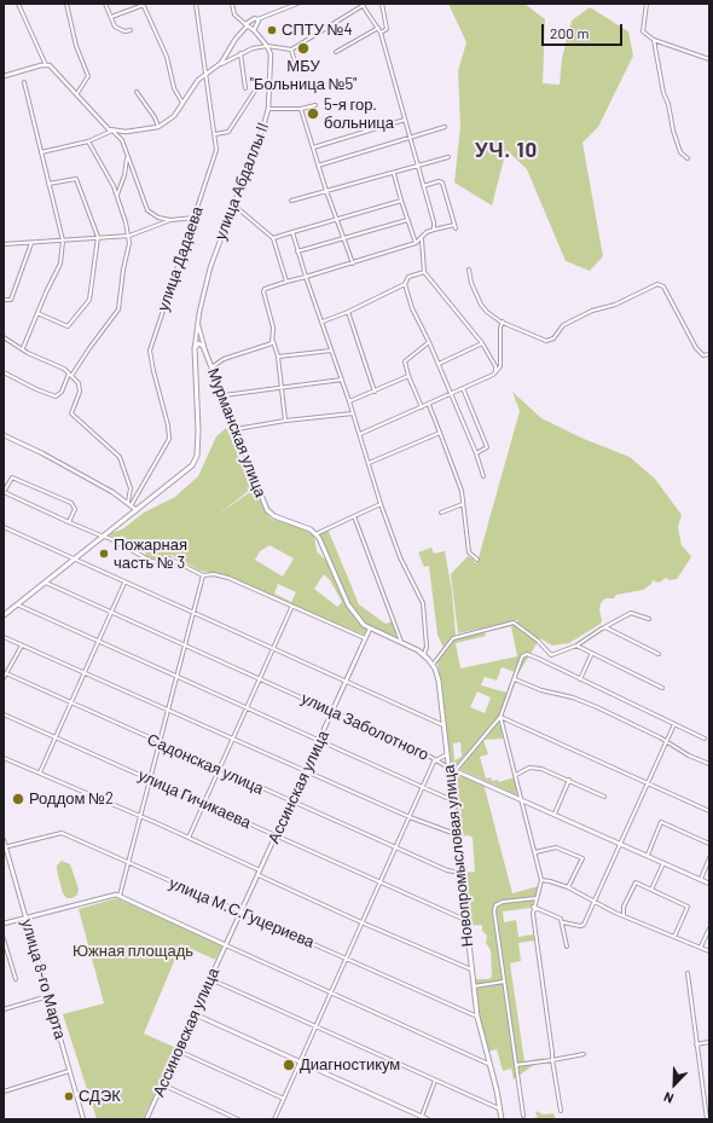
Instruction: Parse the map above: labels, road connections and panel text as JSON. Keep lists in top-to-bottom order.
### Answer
{
  "streets": {
    "main road": ["Мурманская улица", "Новопромысловая улица"],
    "street": [
      "улица Абдаллы II",
      "улица Дадаева",
      "улица Заболотного",
      "Садонская улица",
      "Ассинская улица",
      "улица Гичикаева",
      "улица М.С.Гуцериева",
      "улица 8-го Марта",
      "Ассиновская улица"
    ]
  },
  "crossings": [
    ["улица Абдаллы II", "Мурманская улица"],
    ["улица Заболотного", "Ассинская улица"],
    ["улица Заболотного", "Новопромысловая улица"],
    ["Садонская улица", "Ассинская улица"],
    ["Садонская улица", "Новопромысловая улица"],
    ["Ассинская улица", "улица Гичикаева"],
    ["Ассинская улица", "Новопромысловая улица"],
    ["Ассинская улица", "улица М.С.Гуцериева"],
    ["Ассинская улица", "Ассиновская улица"],
    ["улица Гичикаева", "Новопромысловая улица"],
    ["Новопромысловая улица", "улица М.С.Гуцериева"],
    ["улица М.С.Гуцериева", "улица 8-го Марта"]
  ],
  "districts": ["УЧ. 10"],
  "parks": ["Южная площадь"],
  "places": [
    "СПТУ №4",
    "МБУ \"Больница №5\"",
    "5-я гор. больница",
    "Пожарная часть № 3",
    "Роддом №2",
    "Диагностикум",
    "СДЭК"
  ],
  "scale_bar": "200 m",
  "north": "bottom left"
}
